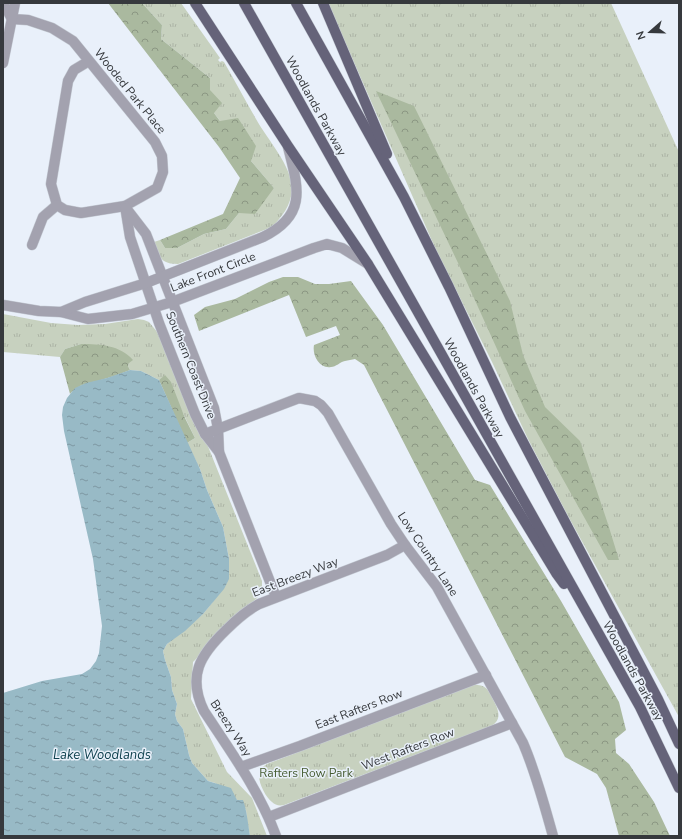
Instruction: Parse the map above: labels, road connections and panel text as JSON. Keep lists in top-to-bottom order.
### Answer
{
  "streets": {
    "main road": ["Woodlands Parkway"],
    "street": [
      "Wooded Park Place",
      "Lake Front Circle",
      "Southern Coast Drive",
      "Low Country Lane",
      "East Breezy Way",
      "East Rafters Row",
      "Breezy Way",
      "West Rafters Row"
    ]
  },
  "crossings": [
    ["Wooded Park Place", "Southern Coast Drive"],
    ["Lake Front Circle", "Southern Coast Drive"],
    ["Southern Coast Drive", "Low Country Lane"],
    ["Southern Coast Drive", "East Breezy Way"],
    ["Low Country Lane", "East Breezy Way"],
    ["Low Country Lane", "East Rafters Row"],
    ["Low Country Lane", "West Rafters Row"],
    ["East Breezy Way", "Breezy Way"],
    ["East Rafters Row", "Breezy Way"],
    ["Breezy Way", "West Rafters Row"]
  ],
  "water": ["Lake Woodlands"],
  "parks": ["Rafters Row Park"],
  "north": "left"
}
